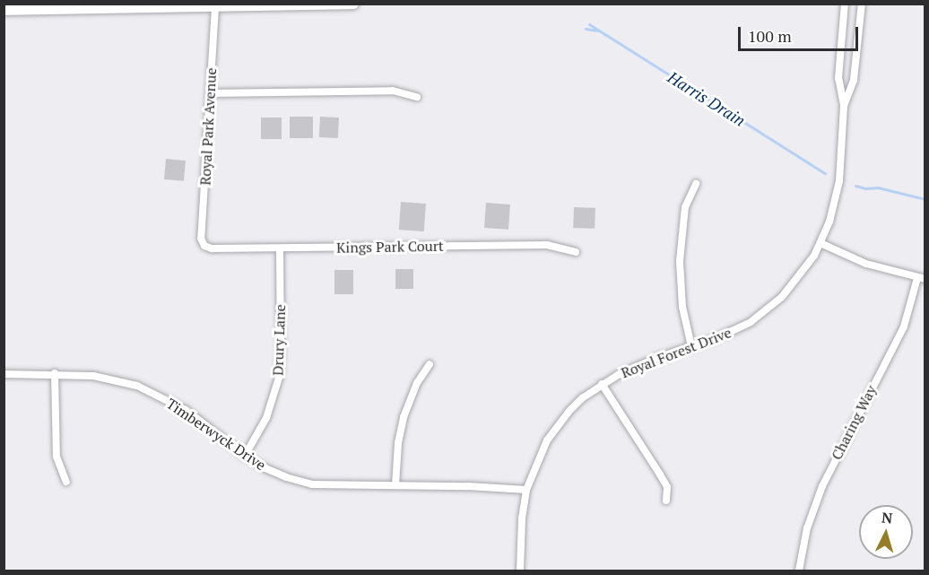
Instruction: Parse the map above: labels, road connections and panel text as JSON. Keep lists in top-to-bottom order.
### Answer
{
  "streets": {
    "street": [
      "Royal Park Avenue",
      "Kings Park Court",
      "Drury Lane",
      "Royal Forest Drive",
      "Charing Way",
      "Timberwyck Drive"
    ]
  },
  "crossings": [
    ["Royal Park Avenue", "Kings Park Court"],
    ["Kings Park Court", "Drury Lane"],
    ["Drury Lane", "Timberwyck Drive"],
    ["Royal Forest Drive", "Timberwyck Drive"]
  ],
  "water": ["Harris Drain"],
  "scale_bar": "100 m",
  "north": "top"
}
